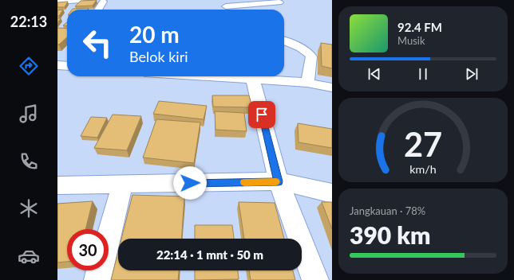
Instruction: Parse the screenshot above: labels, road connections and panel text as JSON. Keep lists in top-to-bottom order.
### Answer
{
  "page": {
    "tabs": "22:13",
    "turn": ["20 m", "Belok kiri"],
    "song": ["92.4 FM", "Musik"],
    "tile": ["Jangkauan · 78%", "390 km"],
    "limit": "30",
    "trip": "22:14 · 1 mnt · 50 m",
    "gauge": ["27", "km/h"]
  }
}
